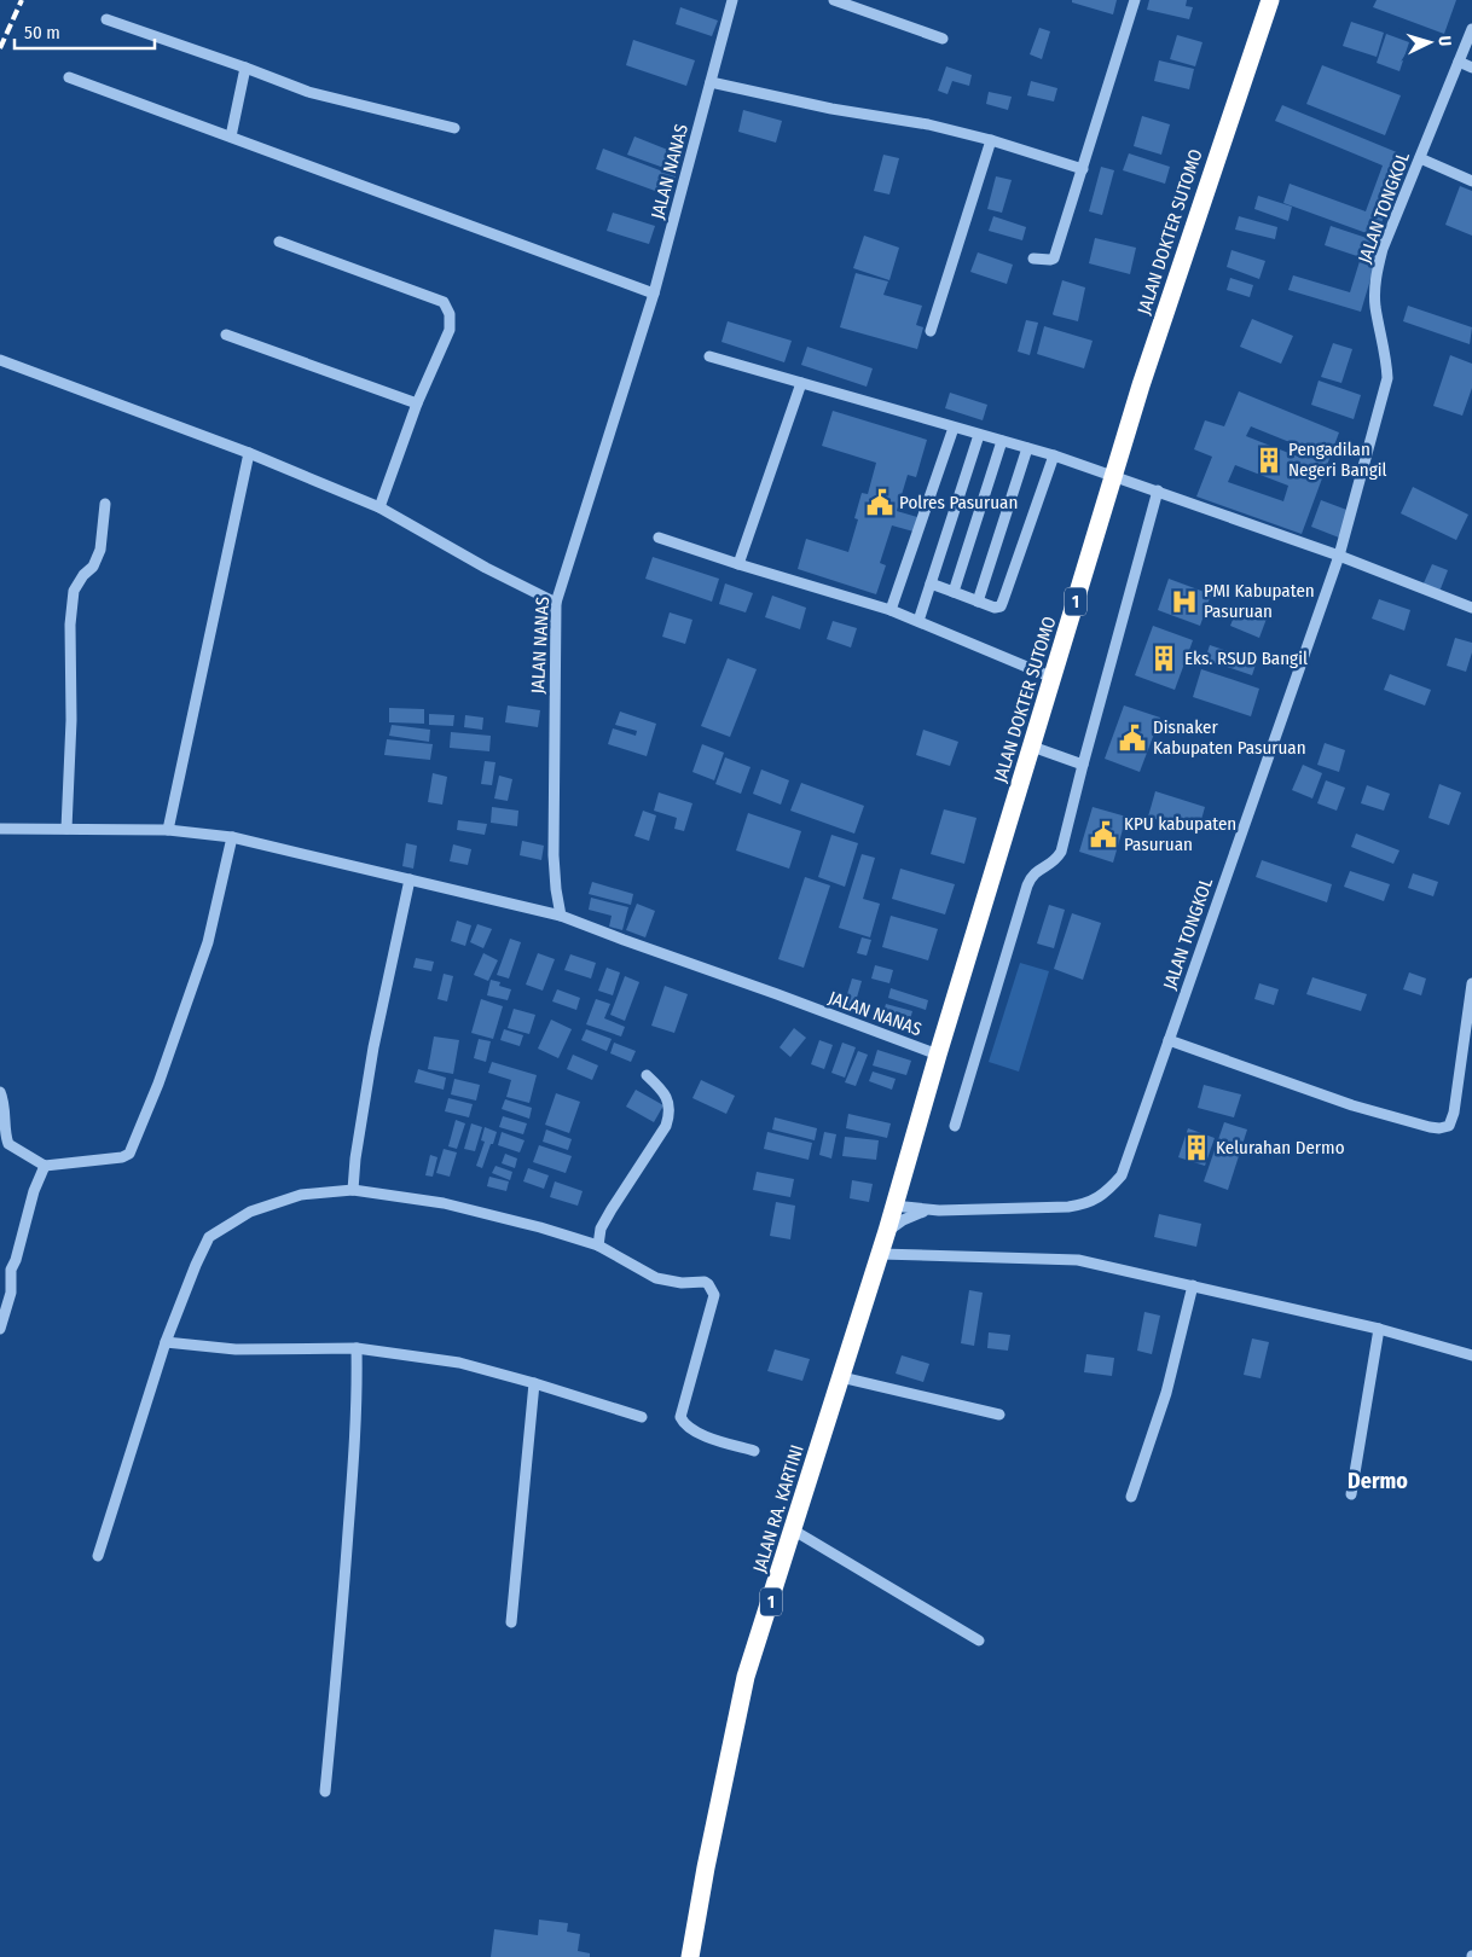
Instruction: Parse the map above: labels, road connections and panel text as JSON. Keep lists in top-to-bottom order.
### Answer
{
  "streets": {
    "highway": ["JALAN DOKTER SUTOMO", "1", "JALAN RA. KARTINI"],
    "street": ["JALAN NANAS", "JALAN TONGKOL"]
  },
  "crossings": [
    ["JALAN NANAS", "JALAN DOKTER SUTOMO"],
    ["JALAN TONGKOL", "JALAN DOKTER SUTOMO"],
    ["JALAN TONGKOL", "1"],
    ["JALAN DOKTER SUTOMO", "1"],
    ["1", "JALAN RA. KARTINI"]
  ],
  "districts": ["Dermo"],
  "places": {
    "building": ["Pengadilan Negeri Bangil", "Eks. RSUD Bangil", "Kelurahan Dermo"],
    "public building": ["Polres Pasuruan", "Disnaker Kabupaten Pasuruan", "KPU kabupaten Pasuruan"],
    "hospital": ["PMI Kabupaten Pasuruan"]
  },
  "scale_bar": "50 m",
  "north": "right"
}
